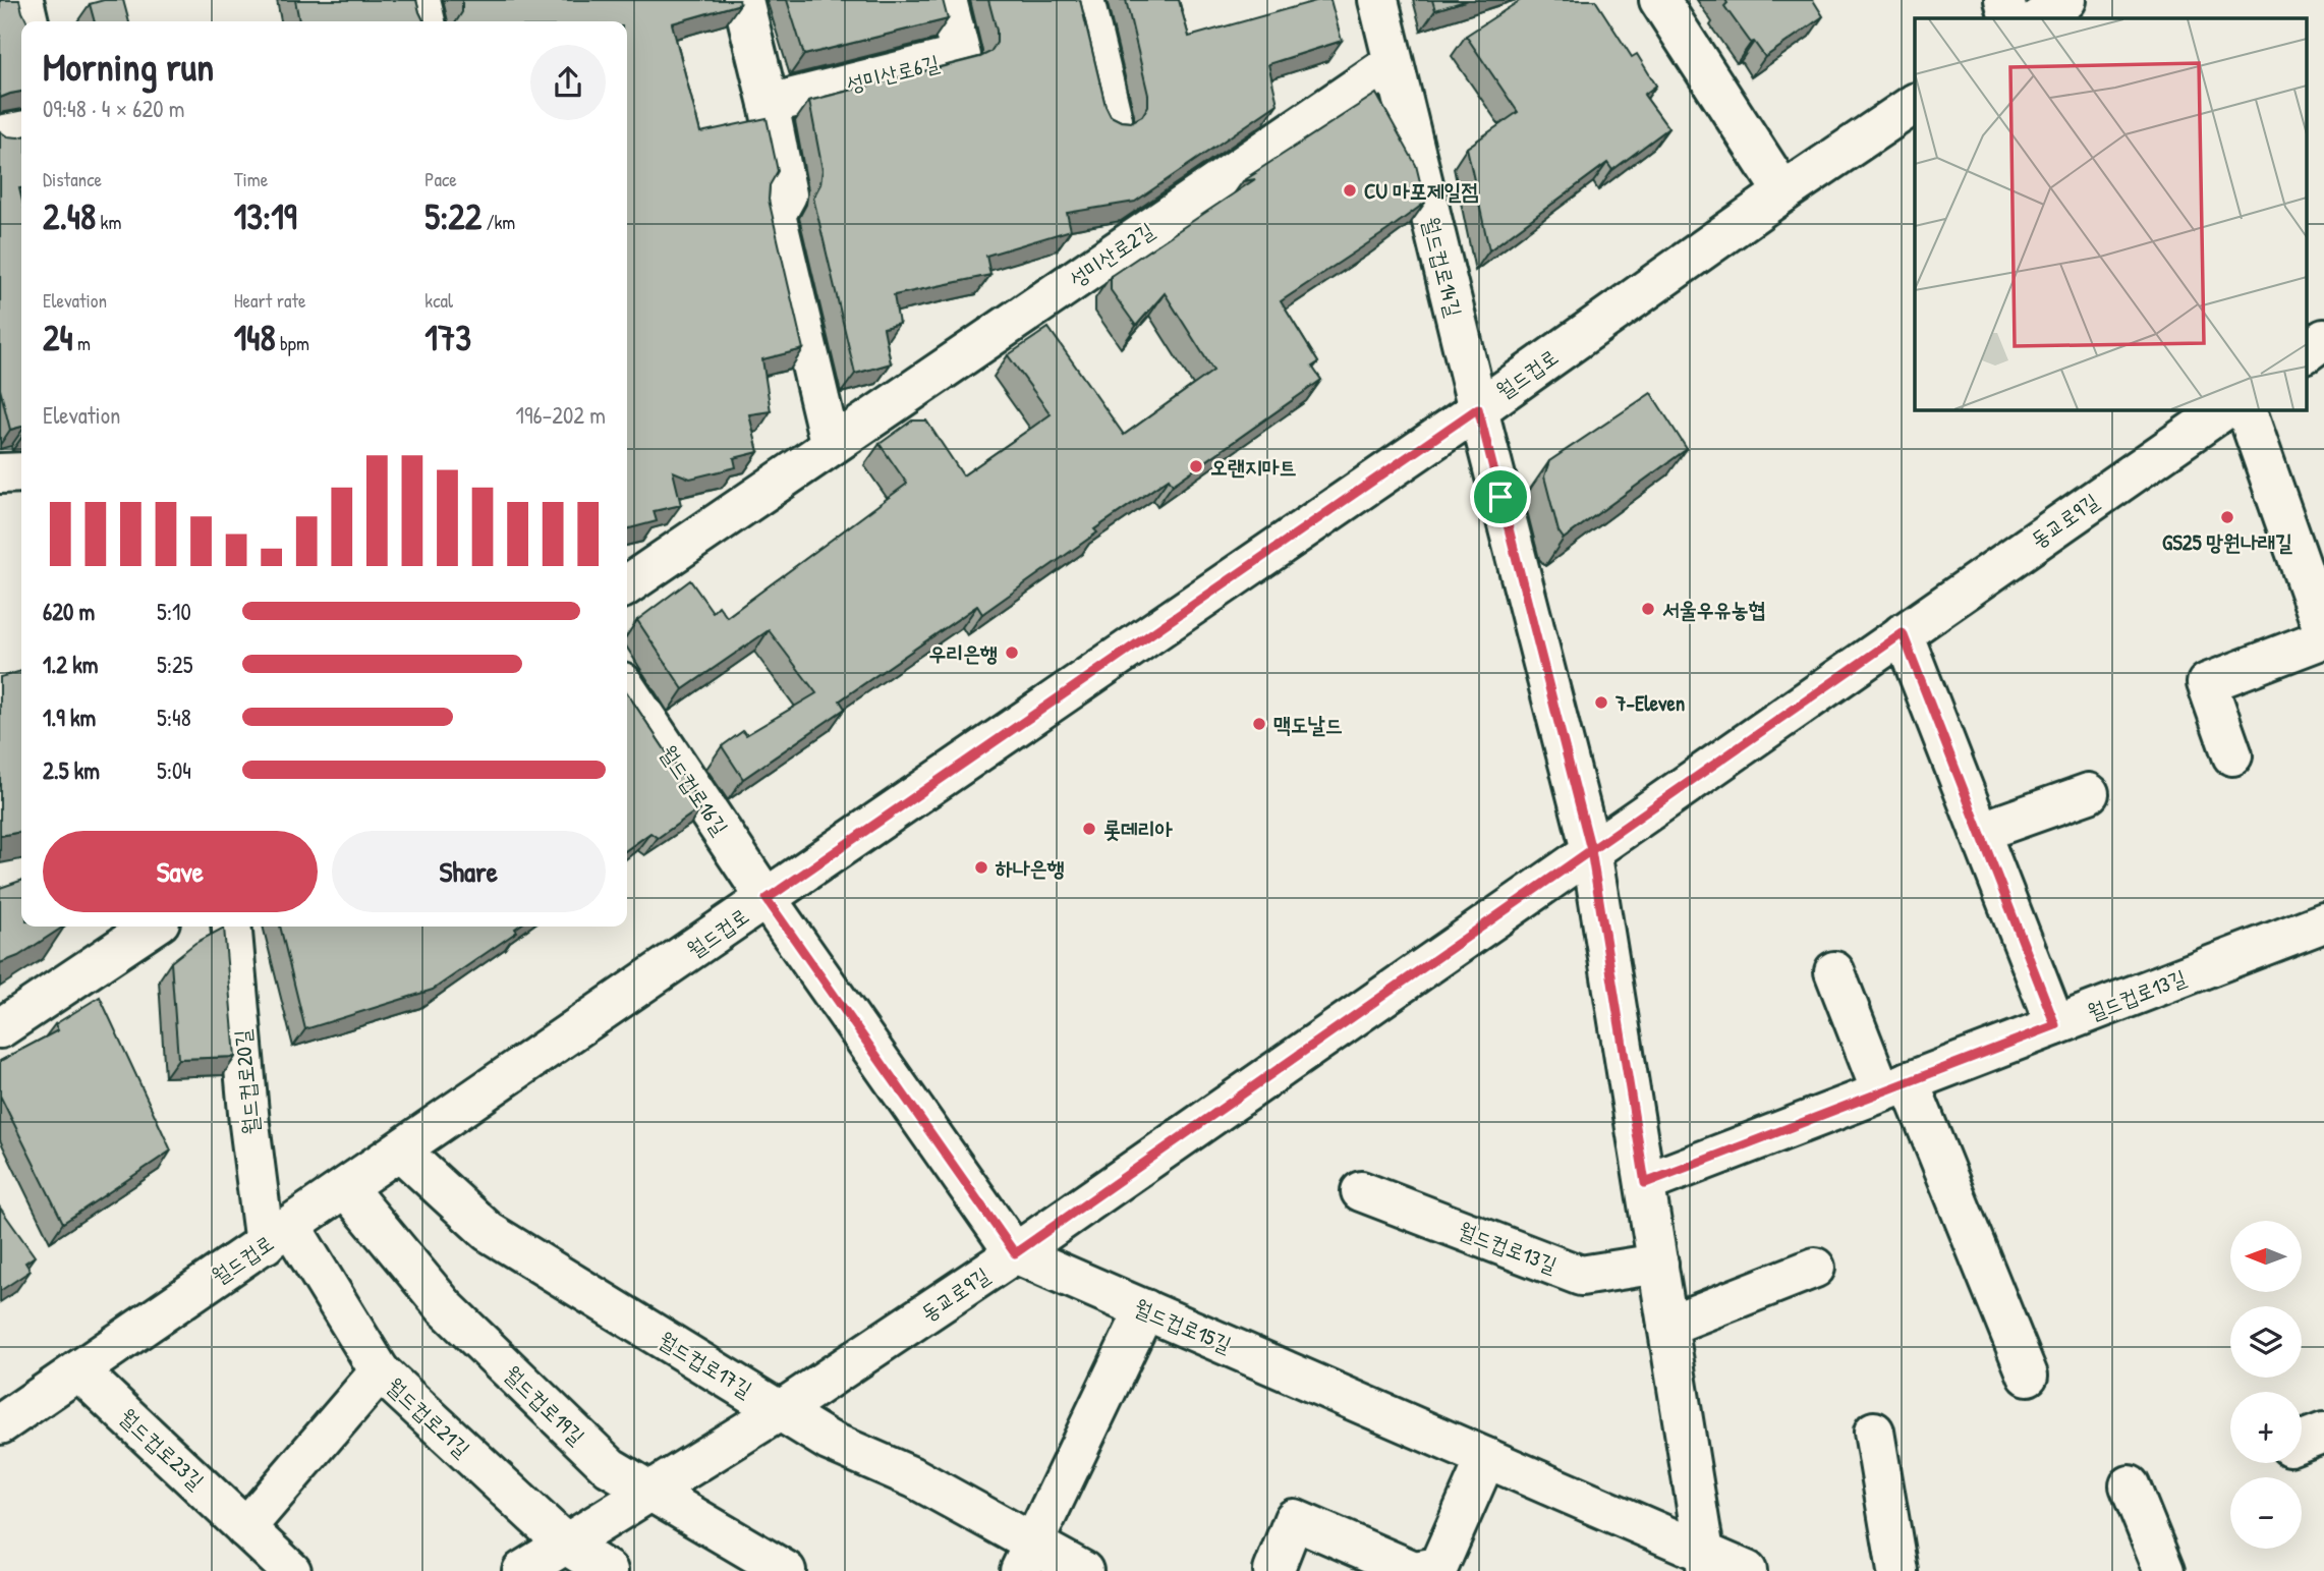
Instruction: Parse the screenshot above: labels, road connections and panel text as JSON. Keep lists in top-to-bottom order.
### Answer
{
  "streets": {
    "street": [
      "성미산로6길",
      "성미산로2길",
      "월드컵로14길",
      "월드컵로",
      "동교로9길",
      "월드컵로16길",
      "월드컵로13길",
      "월드컵로20길",
      "월드컵로15길",
      "월드컵로17길",
      "월드컵로19길",
      "월드컵로21길",
      "월드컵로23길"
    ]
  },
  "crossings": [
    ["성미산로2길", "월드컵로14길"],
    ["월드컵로14길", "월드컵로"],
    ["월드컵로", "월드컵로16길"],
    ["월드컵로", "월드컵로20길"],
    ["월드컵로", "월드컵로17길"],
    ["월드컵로", "월드컵로19길"],
    ["월드컵로", "월드컵로21길"],
    ["월드컵로", "월드컵로23길"],
    ["동교로9길", "월드컵로15길"],
    ["동교로9길", "월드컵로17길"],
    ["동교로9길", "월드컵로19길"],
    ["동교로9길", "월드컵로21길"],
    ["월드컵로20길", "월드컵로21길"]
  ],
  "places": [
    "CU 마포제일점",
    "오랜지마트",
    "GS25 망원나래길",
    "서울우유농협",
    "우리은행",
    "7-Eleven",
    "맥도날드",
    "롯데리아",
    "하나은행"
  ],
  "north": "left",
  "page": {
    "heading": ["Morning run", "09:48 · 4 × 620 m"],
    "stats": [
      ["Distance", "2.48 km"],
      ["Time", "13:19"],
      ["Pace", "5:22 /km"],
      ["Elevation", "24 m"],
      ["Heart rate", "148 bpm"],
      ["kcal", "173"]
    ],
    "chart": ["Elevation", "196–202 m"],
    "list": [
      {
        "name": "620 m",
        "note": "5:10"
      },
      {
        "name": "1.2 km",
        "note": "5:25"
      },
      {
        "name": "1.9 km",
        "note": "5:48"
      },
      {
        "name": "2.5 km",
        "note": "5:04"
      }
    ],
    "buttons": ["Save", "Share"],
    "map_buttons": ["+", "−"]
  }
}
